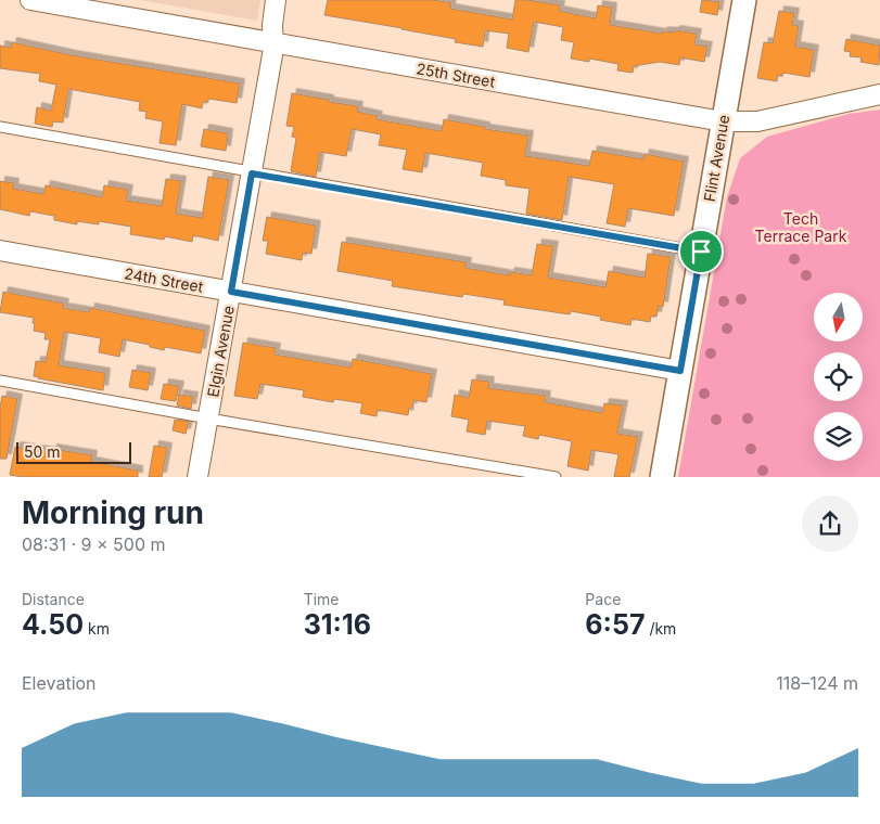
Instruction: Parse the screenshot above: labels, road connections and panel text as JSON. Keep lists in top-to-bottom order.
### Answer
{
  "streets": {
    "street": [
      "25th Street",
      "Flint Avenue",
      "24th Street",
      "Elgin Avenue"
    ]
  },
  "crossings": [
    ["25th Street", "Flint Avenue"],
    ["25th Street", "Elgin Avenue"],
    ["Flint Avenue", "24th Street"],
    ["24th Street", "Elgin Avenue"]
  ],
  "parks": ["Tech Terrace Park"],
  "scale_bar": "50 m",
  "north": "bottom",
  "page": {
    "scale": "50 m",
    "heading": ["Morning run", "08:31 · 9 × 500 m"],
    "stats": [
      ["Distance", "4.50 km"],
      ["Time", "31:16"],
      ["Pace", "6:57 /km"]
    ],
    "chart": ["Elevation", "118–124 m"]
  }
}
